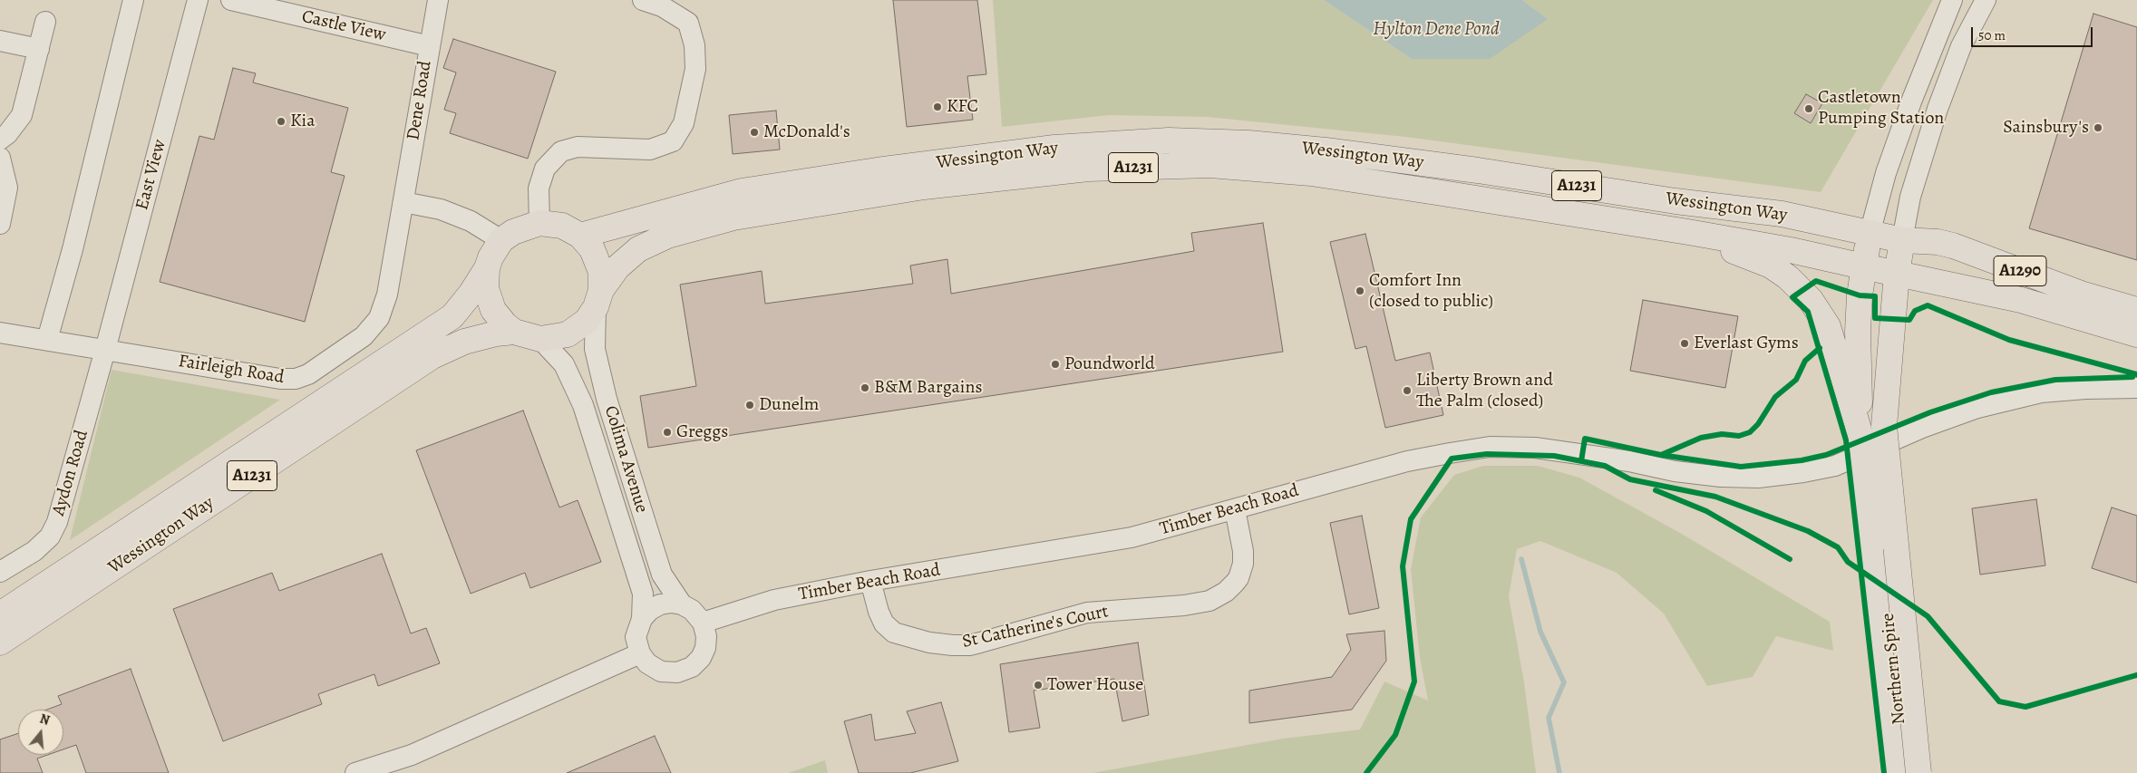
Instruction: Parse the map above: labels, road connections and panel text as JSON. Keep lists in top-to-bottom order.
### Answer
{
  "streets": {
    "main road": [
      "Wessington Way",
      "A1231",
      "A1290",
      "Northern Spire"
    ],
    "street": [
      "Castle View",
      "Dene Road",
      "East View",
      "Fairleigh Road",
      "Colima Avenue",
      "Aydon Road",
      "Timber Beach Road",
      "St Catherine's Court"
    ]
  },
  "crossings": [
    ["Castle View", "Dene Road"],
    ["Dene Road", "Fairleigh Road"],
    ["Wessington Way", "Colima Avenue"],
    ["Wessington Way", "Northern Spire"],
    ["East View", "Fairleigh Road"],
    ["East View", "Aydon Road"],
    ["Fairleigh Road", "Aydon Road"],
    ["Colima Avenue", "Timber Beach Road"],
    ["Timber Beach Road", "St Catherine's Court"]
  ],
  "water": ["Hylton Dene Pond"],
  "places": [
    "KFC",
    "Castletown Pumping Station",
    "Kia",
    "Sainsbury's",
    "McDonald's",
    "Comfort Inn (closed to public)",
    "Everlast Gyms",
    "Poundworld",
    "B&M Bargains",
    "Liberty Brown and The Palm (closed)",
    "Dunelm",
    "Greggs",
    "Tower House"
  ],
  "scale_bar": "50 m",
  "north": "top"
}
